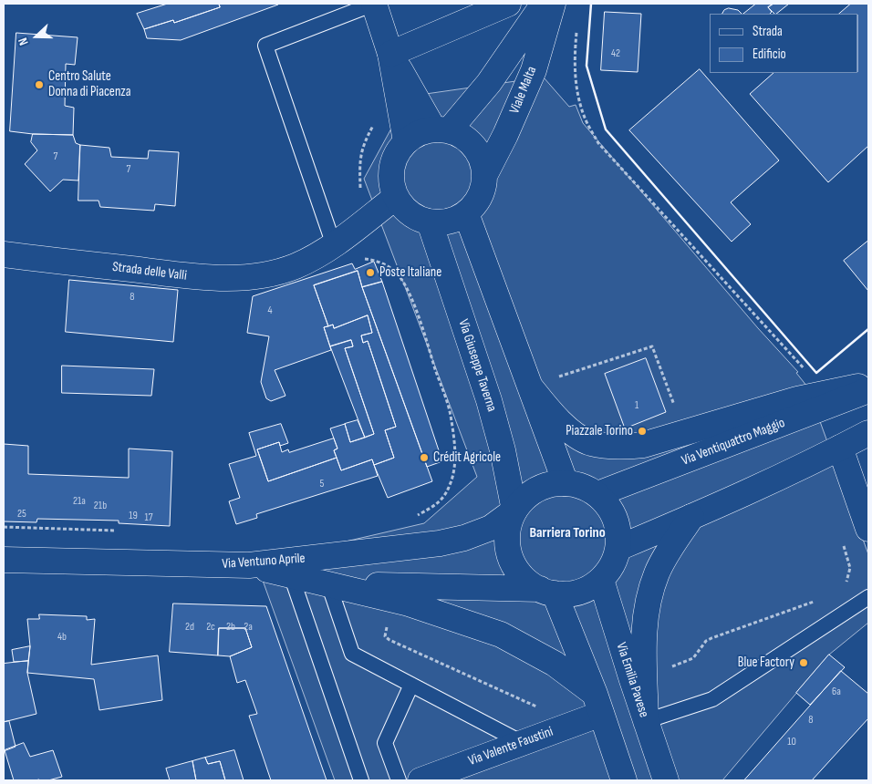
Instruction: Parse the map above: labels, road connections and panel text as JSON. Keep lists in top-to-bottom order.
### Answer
{
  "streets": {
    "street": [
      "Viale Malta",
      "Strada delle Valli",
      "Via Giuseppe Taverna",
      "Via Ventiquattro Maggio",
      "Via Ventuno Aprile",
      "Via Emilia Pavese",
      "Via Valente Faustini"
    ]
  },
  "crossings": [
    ["Viale Malta", "Strada delle Valli"],
    ["Viale Malta", "Via Giuseppe Taverna"],
    ["Strada delle Valli", "Via Giuseppe Taverna"],
    ["Via Giuseppe Taverna", "Via Ventiquattro Maggio"],
    ["Via Giuseppe Taverna", "Via Ventuno Aprile"],
    ["Via Giuseppe Taverna", "Via Emilia Pavese"],
    ["Via Ventiquattro Maggio", "Via Ventuno Aprile"],
    ["Via Ventiquattro Maggio", "Via Emilia Pavese"],
    ["Via Ventuno Aprile", "Via Emilia Pavese"]
  ],
  "districts": ["Barriera Torino"],
  "places": [
    "Centro Salute Donna di Piacenza",
    "Poste Italiane",
    "Piazzale Torino",
    "Crédit Agricole",
    "Blue Factory"
  ],
  "house_numbers": [
    "42",
    "7",
    "7",
    "8",
    "4",
    "1",
    "5",
    "21a",
    "21b",
    "25",
    "19",
    "17",
    "2d",
    "2c",
    "2b",
    "2a",
    "4b",
    "6a",
    "8",
    "10"
  ],
  "legend": ["Strada", "Edificio"],
  "north": "left"
}
